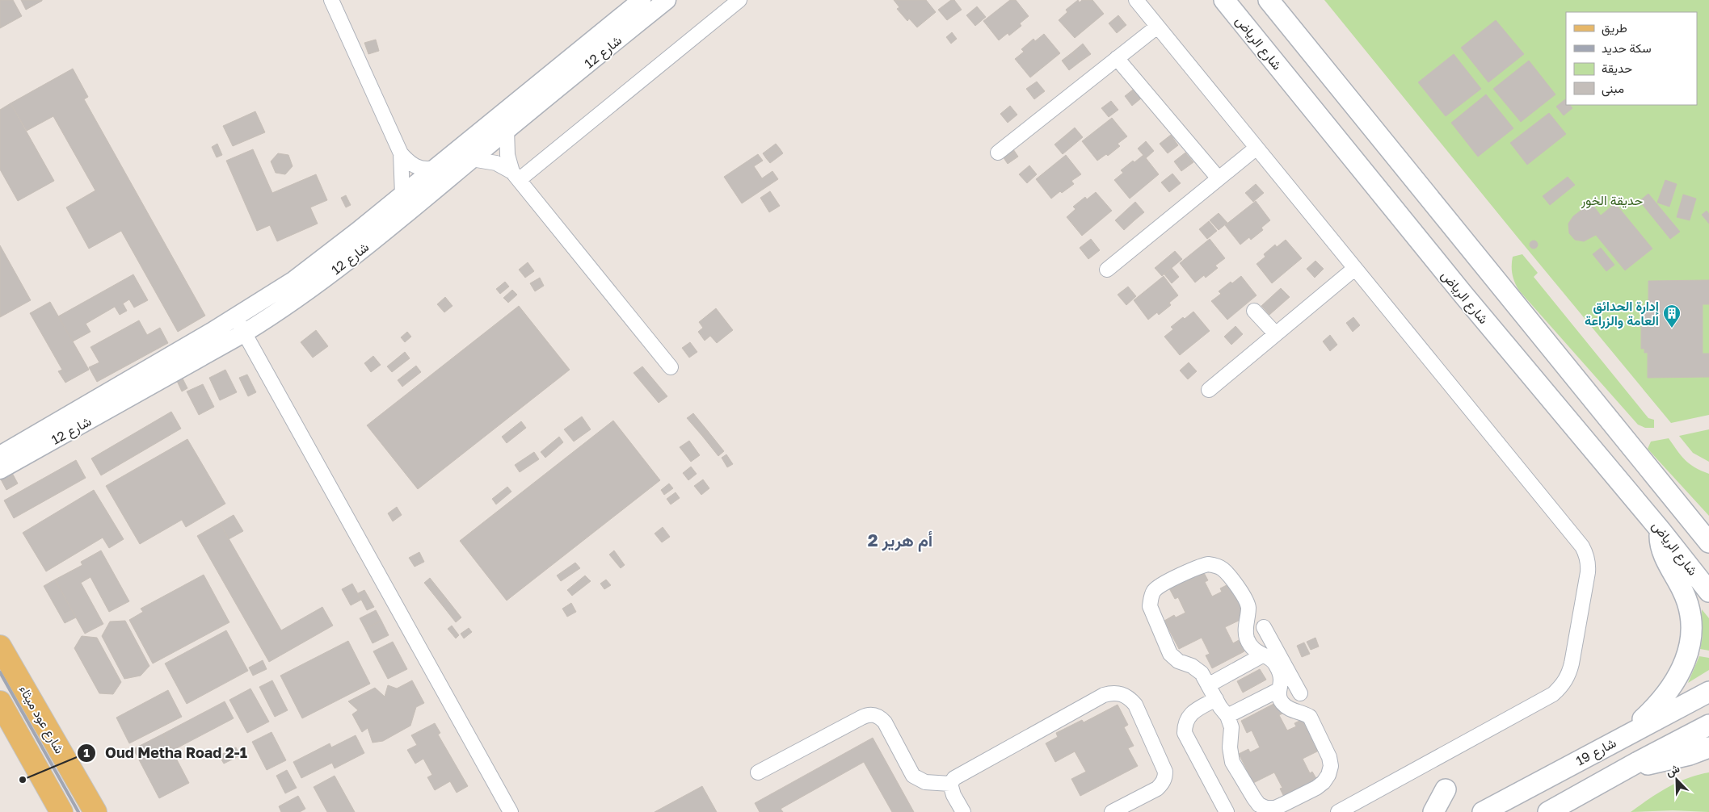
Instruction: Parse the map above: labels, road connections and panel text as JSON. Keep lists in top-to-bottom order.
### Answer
{
  "streets": {
    "main road": ["شارع الرياض", "شارع عود ميثاء", "شارع 19"],
    "street": ["شارع 12"]
  },
  "districts": ["أم هرير 2"],
  "parks": ["حديقة الخور"],
  "places": {
    "building": ["إدارة الحدائق العامة والزراعة"],
    "other": ["Oud Metha Road 2-1"]
  },
  "legend": [
    "طريق",
    "سكة حديد",
    "حديقة",
    "مبنى"
  ],
  "north": "top left"
}
